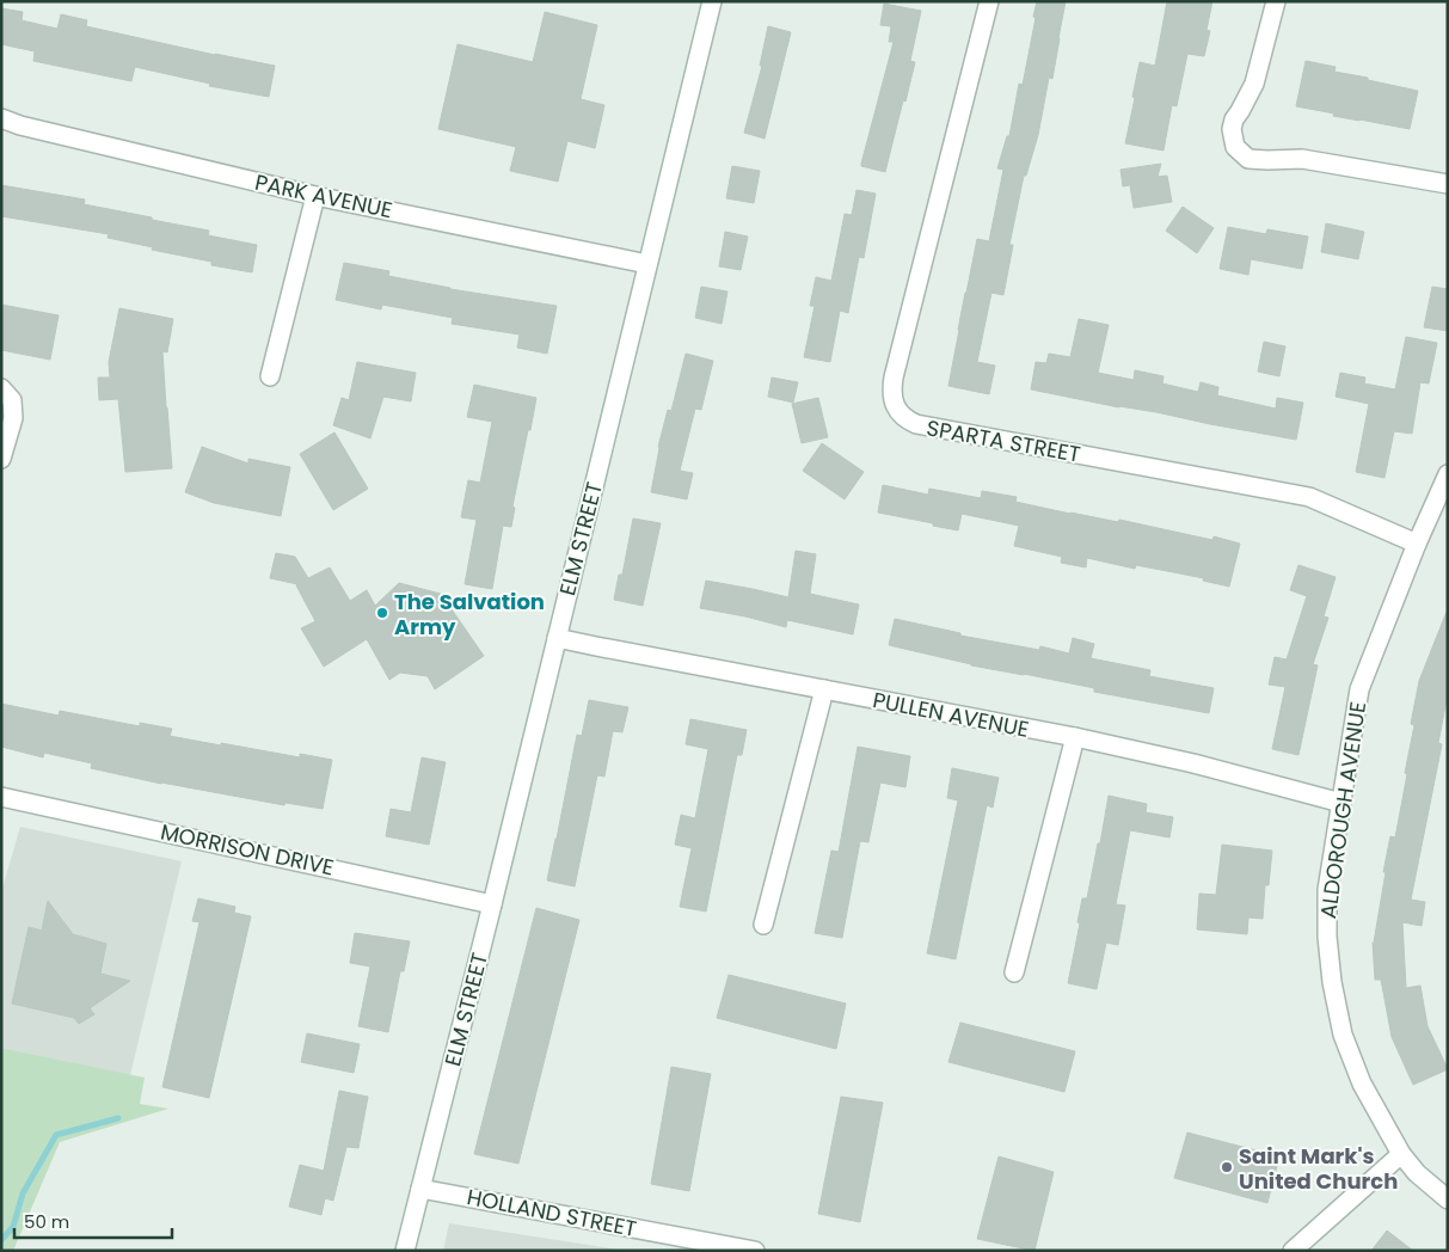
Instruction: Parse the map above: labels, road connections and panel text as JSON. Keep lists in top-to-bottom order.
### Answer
{
  "streets": {
    "street": [
      "PARK AVENUE",
      "SPARTA STREET",
      "ELM STREET",
      "PULLEN AVENUE",
      "ALDOROUGH AVENUE",
      "MORRISON DRIVE",
      "HOLLAND STREET"
    ]
  },
  "crossings": [
    ["PARK AVENUE", "ELM STREET"],
    ["SPARTA STREET", "ALDOROUGH AVENUE"],
    ["ELM STREET", "PULLEN AVENUE"],
    ["ELM STREET", "MORRISON DRIVE"],
    ["ELM STREET", "HOLLAND STREET"],
    ["PULLEN AVENUE", "ALDOROUGH AVENUE"]
  ],
  "places": ["The Salvation Army", "Saint Mark's United Church"],
  "scale_bar": "50 m"
}
